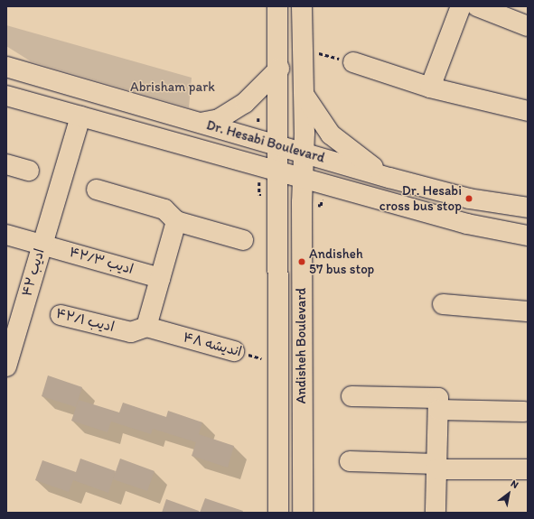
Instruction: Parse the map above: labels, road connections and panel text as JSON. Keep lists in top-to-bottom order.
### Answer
{
  "streets": {
    "main road": [
      "Dr. Hesabi Boulevard",
      "ادیب ۴۲/۳",
      "ادیب ۴۲",
      "ادیب ۴۲/۱",
      "اندیشه ۴۸",
      "Andisheh Boulevard"
    ]
  },
  "crossings": [
    ["Dr. Hesabi Boulevard", "ادیب ۴۲"],
    ["Dr. Hesabi Boulevard", "Andisheh Boulevard"],
    ["ادیب ۴۲/۳", "ادیب ۴۲"],
    ["ادیب ۴۲/۱", "اندیشه ۴۸"],
    ["اندیشه ۴۸", "Andisheh Boulevard"]
  ],
  "parks": ["Abrisham park"],
  "places": ["Dr. Hesabi cross bus stop", "Andisheh 57 bus stop"],
  "north": "top right"
}
